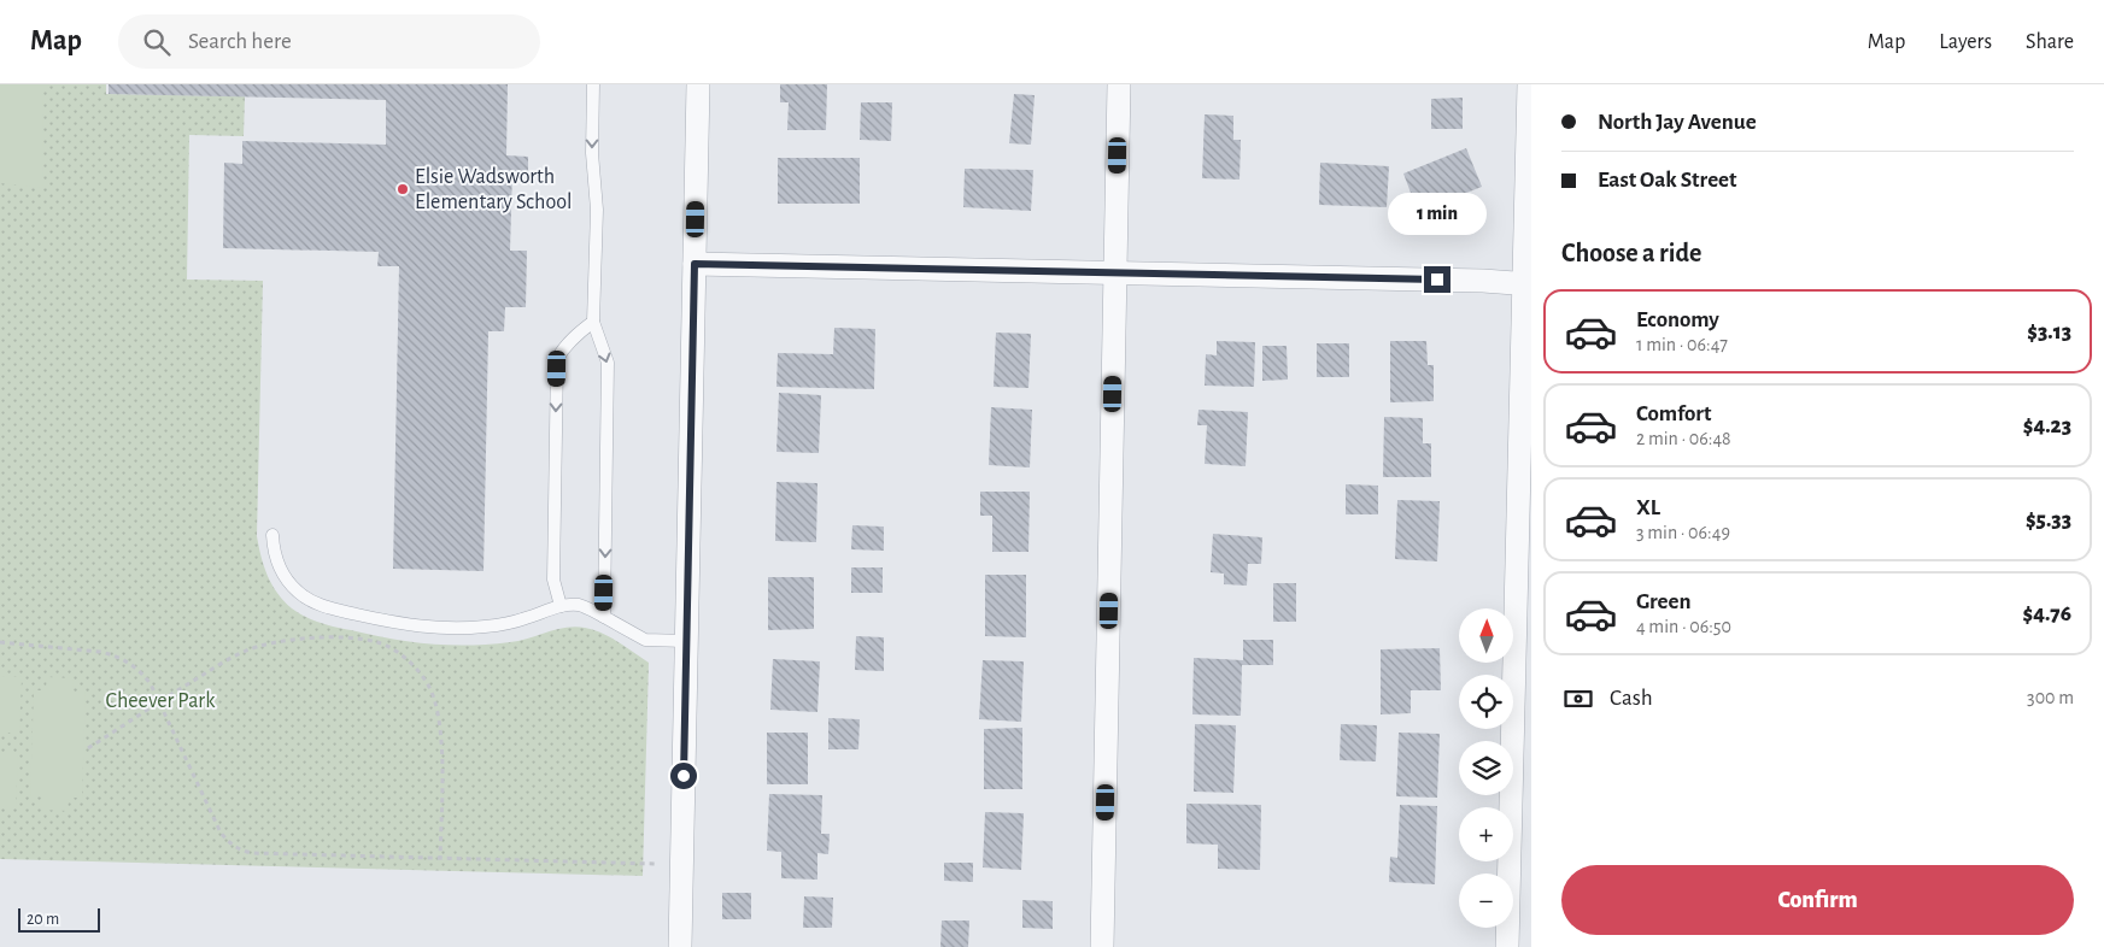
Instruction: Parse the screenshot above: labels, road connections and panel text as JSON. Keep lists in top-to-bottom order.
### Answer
{
  "parks": ["Cheever Park"],
  "places": ["Elsie Wadsworth Elementary School"],
  "scale_bar": "20 m",
  "north": "top",
  "page": {
    "header": "Map",
    "search": "Search here",
    "nav": ["Map", "Layers", "Share"],
    "banner": ["North Jay Avenue", "East Oak Street"],
    "bubble": "1 min",
    "heading": "Choose a ride",
    "list": [
      {
        "name": "Economy",
        "note": "1 min · 06:47",
        "value": "$3.13"
      },
      {
        "name": "Comfort",
        "note": "2 min · 06:48",
        "value": "$4.23"
      },
      {
        "name": "XL",
        "note": "3 min · 06:49",
        "value": "$5.33"
      },
      {
        "name": "Green",
        "note": "4 min · 06:50",
        "value": "$4.76"
      }
    ],
    "map_buttons": ["+", "−"],
    "pay": ["Cash", "300 m"],
    "buttons": "Confirm",
    "scale": "20 m"
  }
}
